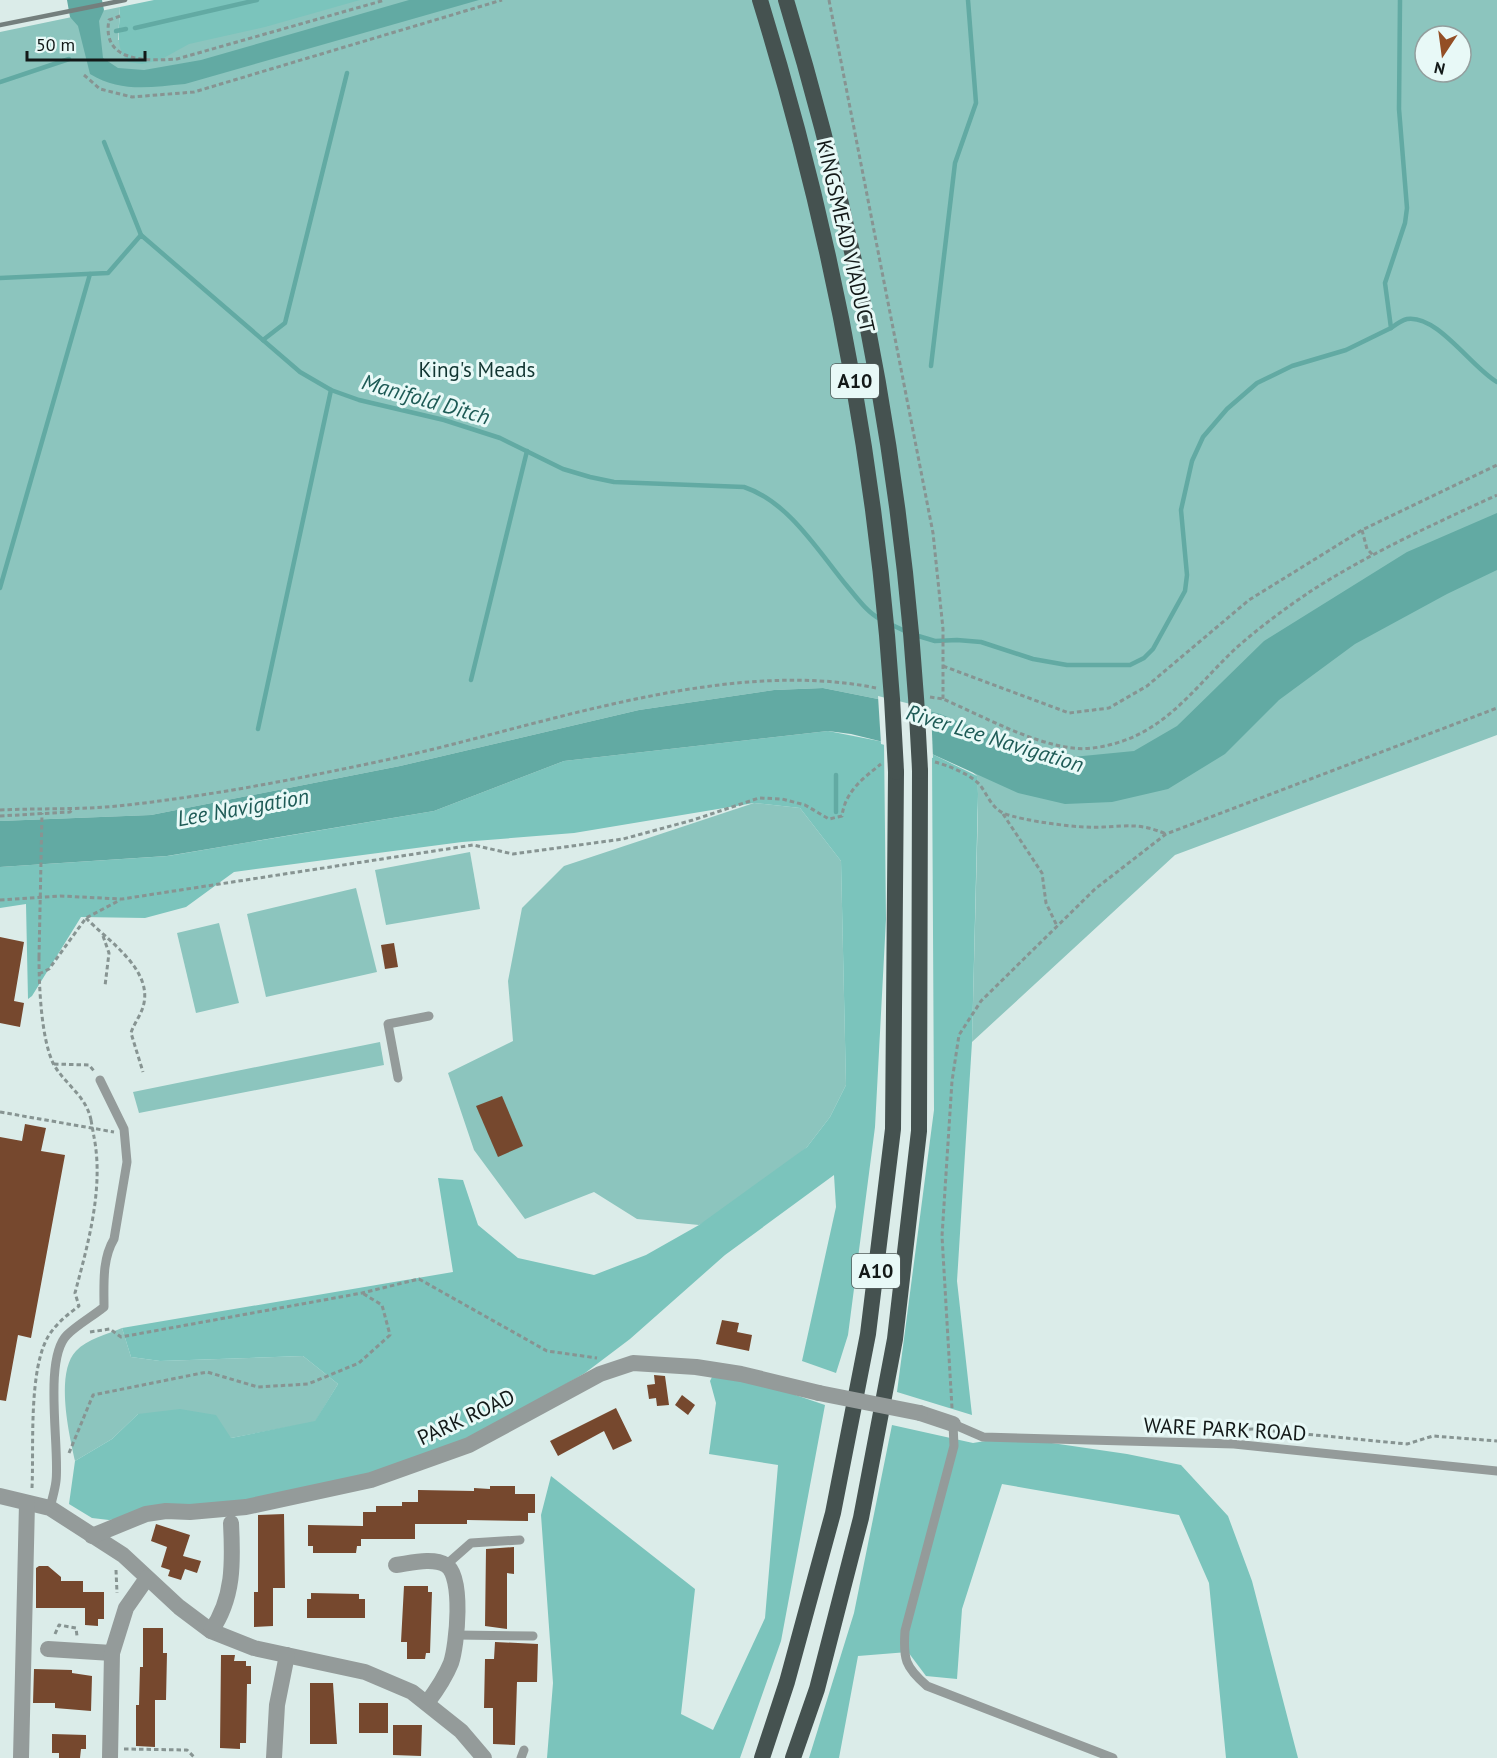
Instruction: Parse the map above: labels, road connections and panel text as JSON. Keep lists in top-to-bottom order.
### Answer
{
  "streets": {
    "highway": ["KINGSMEAD VIADUCT", "A10"],
    "street": ["PARK ROAD"],
    "lane": ["WARE PARK ROAD"]
  },
  "crossings": [
    ["KINGSMEAD VIADUCT", "A10"],
    ["PARK ROAD", "WARE PARK ROAD"]
  ],
  "water": ["Manifold Ditch", "River Lee Navigation", "Lee Navigation"],
  "parks": ["King's Meads"],
  "scale_bar": "50 m",
  "north": "bottom"
}
